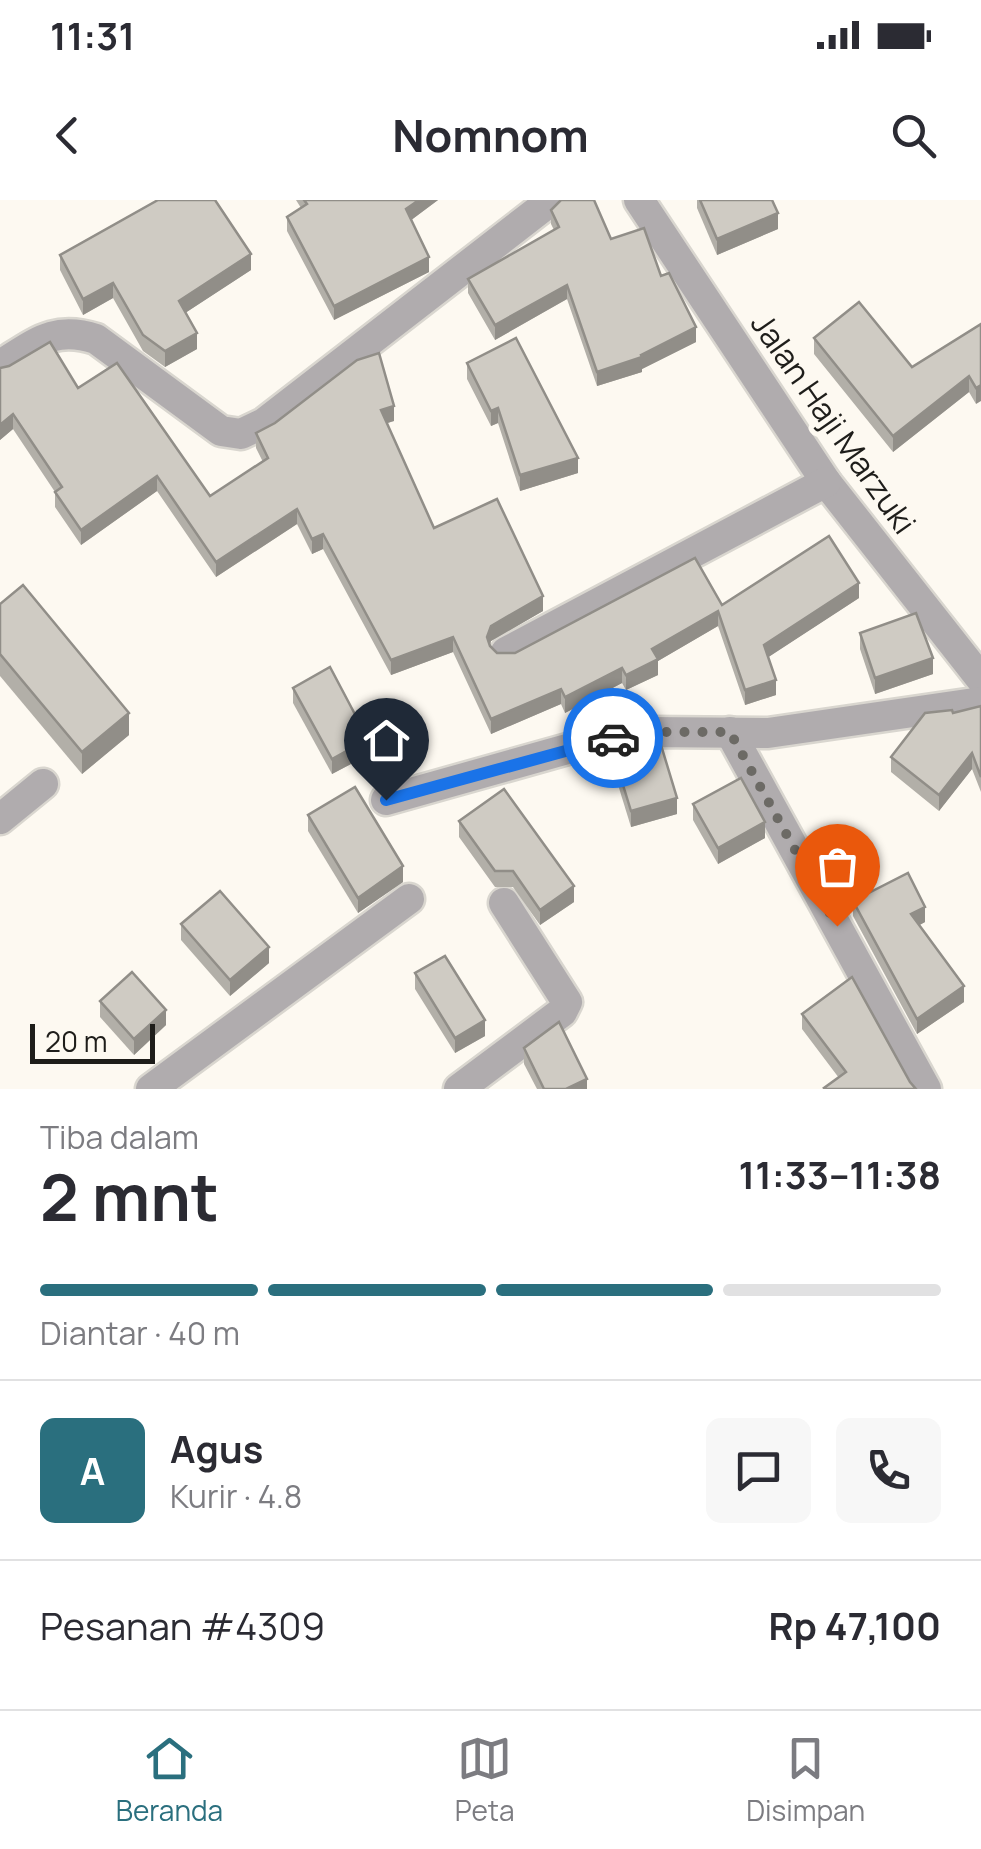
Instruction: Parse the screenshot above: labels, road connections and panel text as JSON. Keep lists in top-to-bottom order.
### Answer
{
  "streets": {
    "street": ["Jalan Haji Marzuki"]
  },
  "scale_bar": "20 m",
  "page": {
    "status": "11:31",
    "header": "Nomnom",
    "scale": "20 m",
    "heading": ["2 mnt", "Tiba dalam", "11:33–11:38"],
    "panel": [
      "Agus",
      "Kurir · 4.8",
      "Pesanan #4309",
      "Rp 47,100"
    ],
    "bar": "Diantar · 40 m",
    "round": "A",
    "tabs": ["Beranda", "Peta", "Disimpan"]
  }
}
